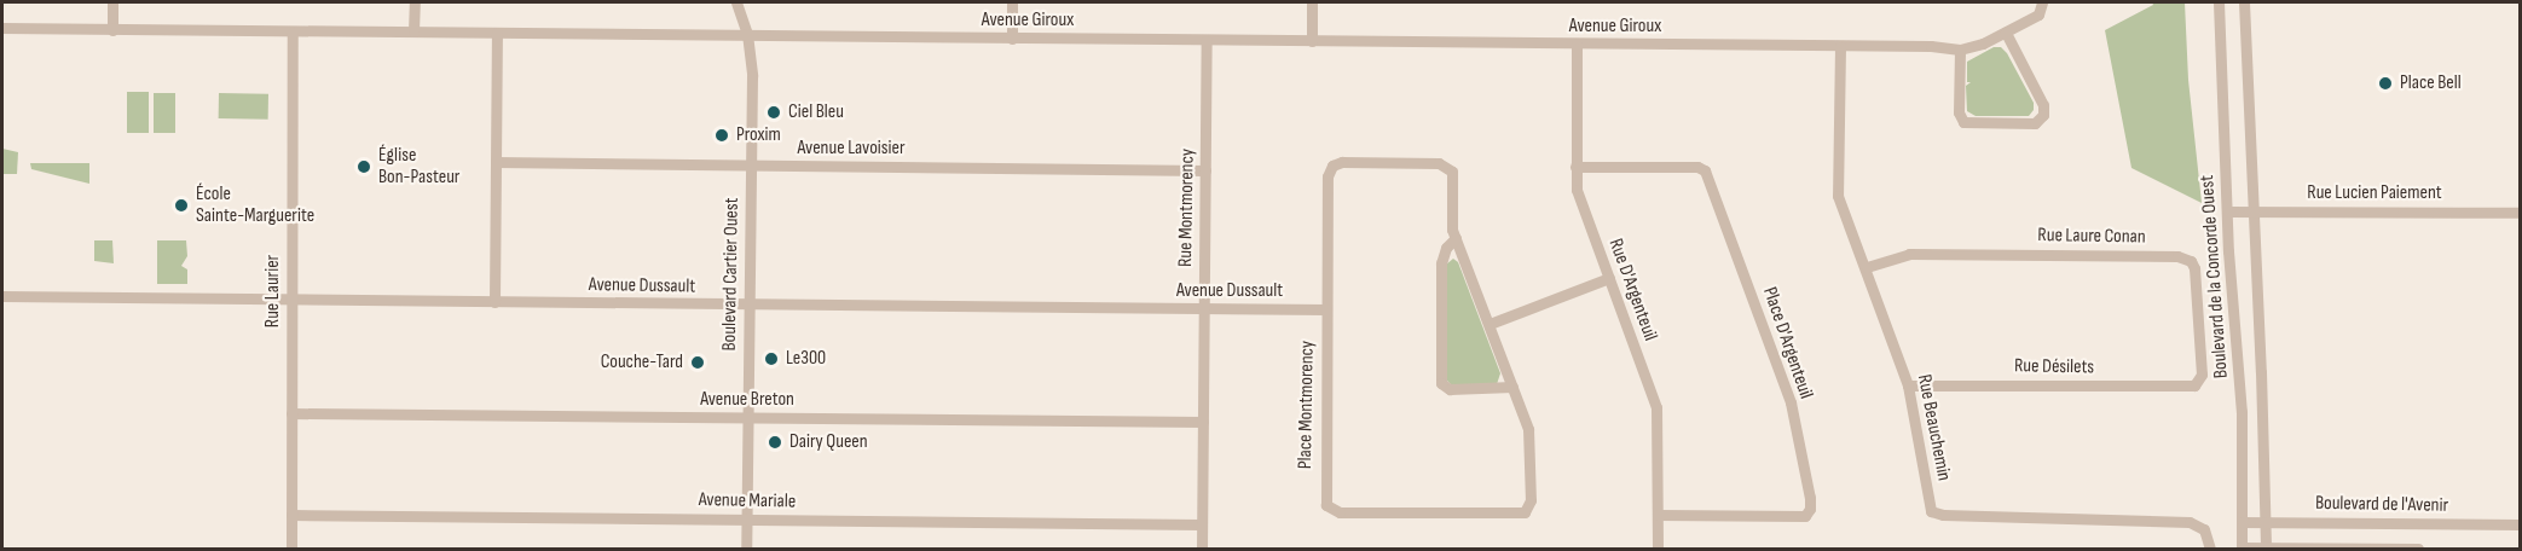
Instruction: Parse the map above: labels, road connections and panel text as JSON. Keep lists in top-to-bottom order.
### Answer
{
  "streets": {
    "street": [
      "Avenue Giroux",
      "Avenue Lavoisier",
      "Rue Lucien Paiement",
      "Rue Montmorency",
      "Rue Laure Conan",
      "Boulevard Cartier Ouest",
      "Boulevard de la Concorde Ouest",
      "Avenue Dussault",
      "Rue D'Argenteuil",
      "Rue Laurier",
      "Place D'Argenteuil",
      "Rue Désilets",
      "Avenue Breton",
      "Place Montmorency",
      "Rue Beauchemin",
      "Avenue Mariale",
      "Boulevard de l'Avenir"
    ]
  },
  "crossings": [
    ["Avenue Giroux", "Rue Montmorency"],
    ["Avenue Giroux", "Boulevard Cartier Ouest"],
    ["Avenue Giroux", "Rue D'Argenteuil"],
    ["Avenue Giroux", "Rue Laurier"],
    ["Avenue Giroux", "Rue Beauchemin"],
    ["Avenue Lavoisier", "Rue Montmorency"],
    ["Avenue Lavoisier", "Boulevard Cartier Ouest"],
    ["Rue Lucien Paiement", "Boulevard de la Concorde Ouest"],
    ["Rue Montmorency", "Avenue Dussault"],
    ["Rue Montmorency", "Avenue Breton"],
    ["Rue Montmorency", "Avenue Mariale"],
    ["Rue Laure Conan", "Rue Désilets"],
    ["Rue Laure Conan", "Rue Beauchemin"],
    ["Boulevard Cartier Ouest", "Avenue Dussault"],
    ["Boulevard Cartier Ouest", "Avenue Breton"],
    ["Boulevard Cartier Ouest", "Avenue Mariale"],
    ["Boulevard de la Concorde Ouest", "Boulevard de l'Avenir"],
    ["Avenue Dussault", "Rue Laurier"],
    ["Avenue Dussault", "Place Montmorency"],
    ["Rue D'Argenteuil", "Place D'Argenteuil"],
    ["Rue Laurier", "Avenue Breton"],
    ["Rue Laurier", "Avenue Mariale"],
    ["Rue Désilets", "Rue Beauchemin"]
  ],
  "places": [
    "Place Bell",
    "Ciel Bleu",
    "Proxim",
    "Église Bon-Pasteur",
    "École Sainte-Marguerite",
    "Le300",
    "Couche-Tard",
    "Dairy Queen"
  ]
}
